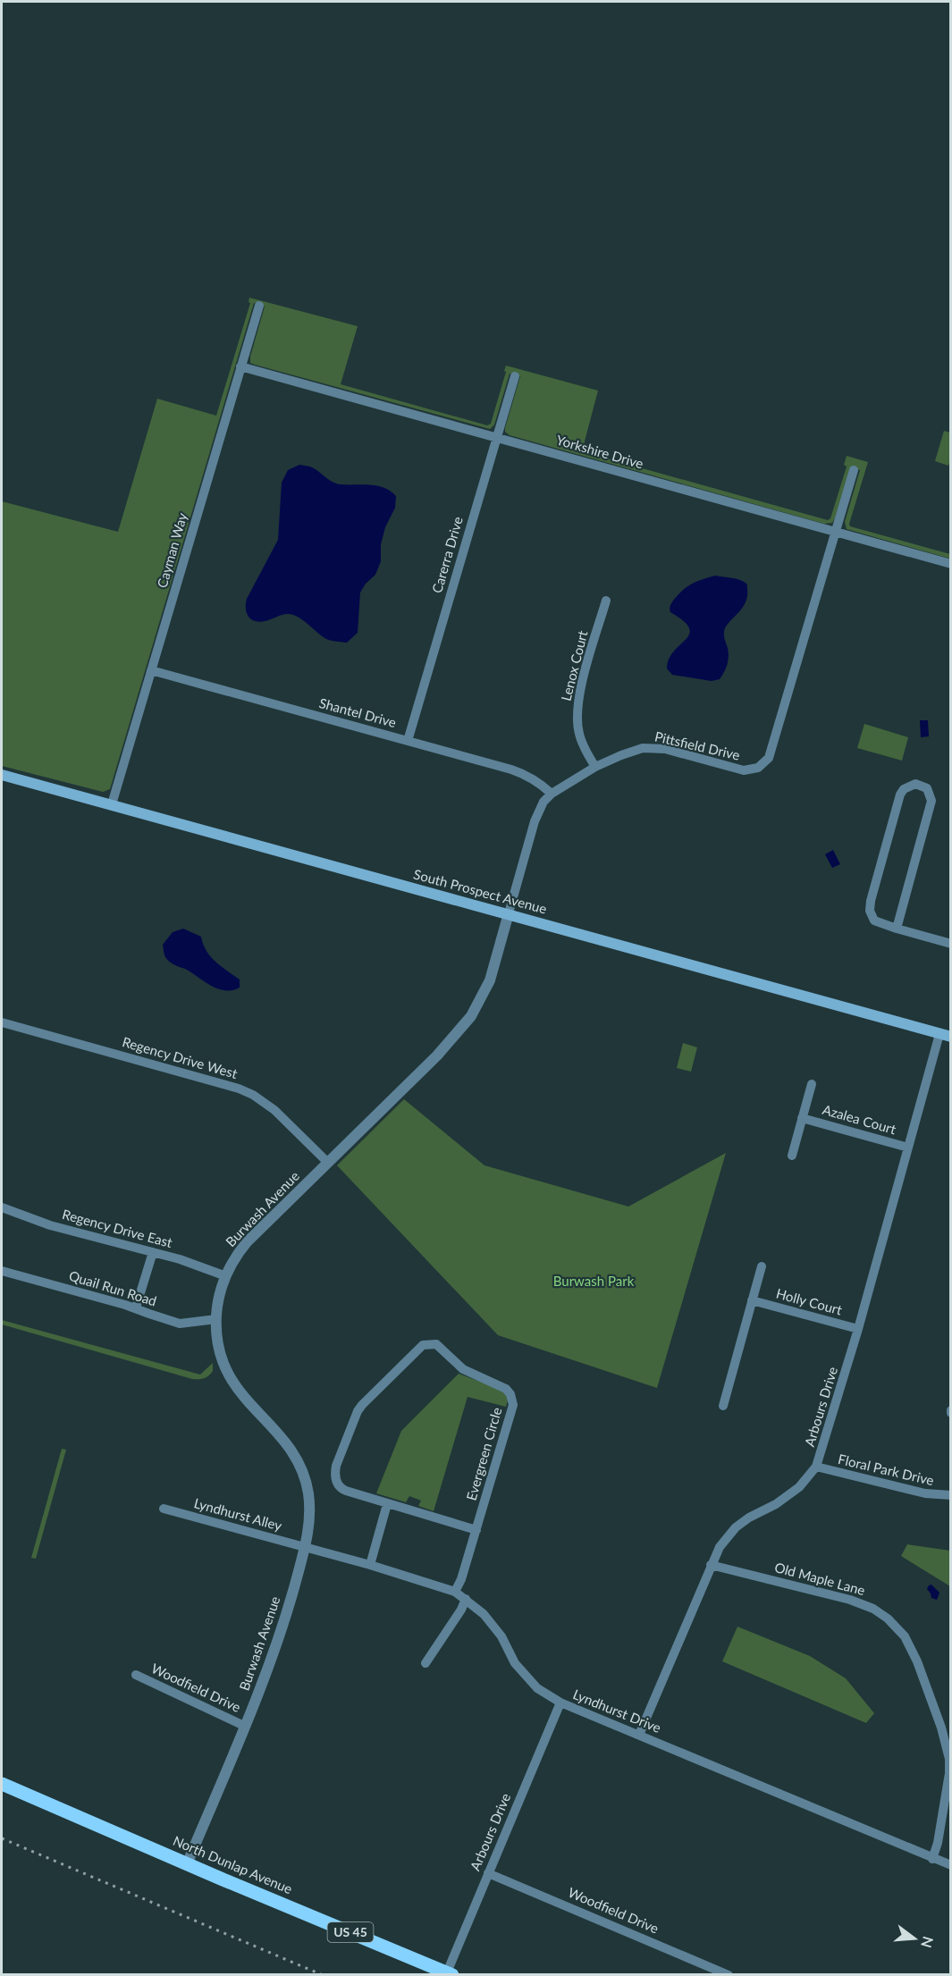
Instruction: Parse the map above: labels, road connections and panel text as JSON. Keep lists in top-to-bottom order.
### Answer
{
  "streets": {
    "main road": ["South Prospect Avenue", "North Dunlap Avenue", "US 45"],
    "street": [
      "Yorkshire Drive",
      "Cayman Way",
      "Carerra Drive",
      "Lenox Court",
      "Shantel Drive",
      "Pittsfield Drive",
      "Regency Drive West",
      "Azalea Court",
      "Burwash Avenue",
      "Regency Drive East",
      "Quail Run Road",
      "Holly Court",
      "Arbours Drive",
      "Evergreen Circle",
      "Floral Park Drive",
      "Lyndhurst Alley",
      "Old Maple Lane",
      "Woodfield Drive",
      "Lyndhurst Drive"
    ]
  },
  "crossings": [
    ["Yorkshire Drive", "Cayman Way"],
    ["Yorkshire Drive", "Carerra Drive"],
    ["Yorkshire Drive", "Pittsfield Drive"],
    ["Cayman Way", "Shantel Drive"],
    ["Cayman Way", "South Prospect Avenue"],
    ["Carerra Drive", "Shantel Drive"],
    ["Lenox Court", "Pittsfield Drive"],
    ["Shantel Drive", "Pittsfield Drive"],
    ["Pittsfield Drive", "South Prospect Avenue"],
    ["Pittsfield Drive", "Burwash Avenue"],
    ["South Prospect Avenue", "Burwash Avenue"],
    ["South Prospect Avenue", "Arbours Drive"],
    ["Regency Drive West", "Burwash Avenue"],
    ["Azalea Court", "Arbours Drive"],
    ["Burwash Avenue", "Regency Drive East"],
    ["Burwash Avenue", "Quail Run Road"],
    ["Burwash Avenue", "Lyndhurst Alley"],
    ["Burwash Avenue", "Woodfield Drive"],
    ["Burwash Avenue", "Lyndhurst Drive"],
    ["Burwash Avenue", "North Dunlap Avenue"],
    ["Holly Court", "Arbours Drive"],
    ["Arbours Drive", "Floral Park Drive"],
    ["Arbours Drive", "Old Maple Lane"],
    ["Arbours Drive", "Woodfield Drive"],
    ["Arbours Drive", "Lyndhurst Drive"],
    ["Arbours Drive", "North Dunlap Avenue"],
    ["Evergreen Circle", "Lyndhurst Drive"],
    ["Lyndhurst Alley", "Lyndhurst Drive"],
    ["Old Maple Lane", "Lyndhurst Drive"]
  ],
  "parks": ["Burwash Park"],
  "north": "right"
}
